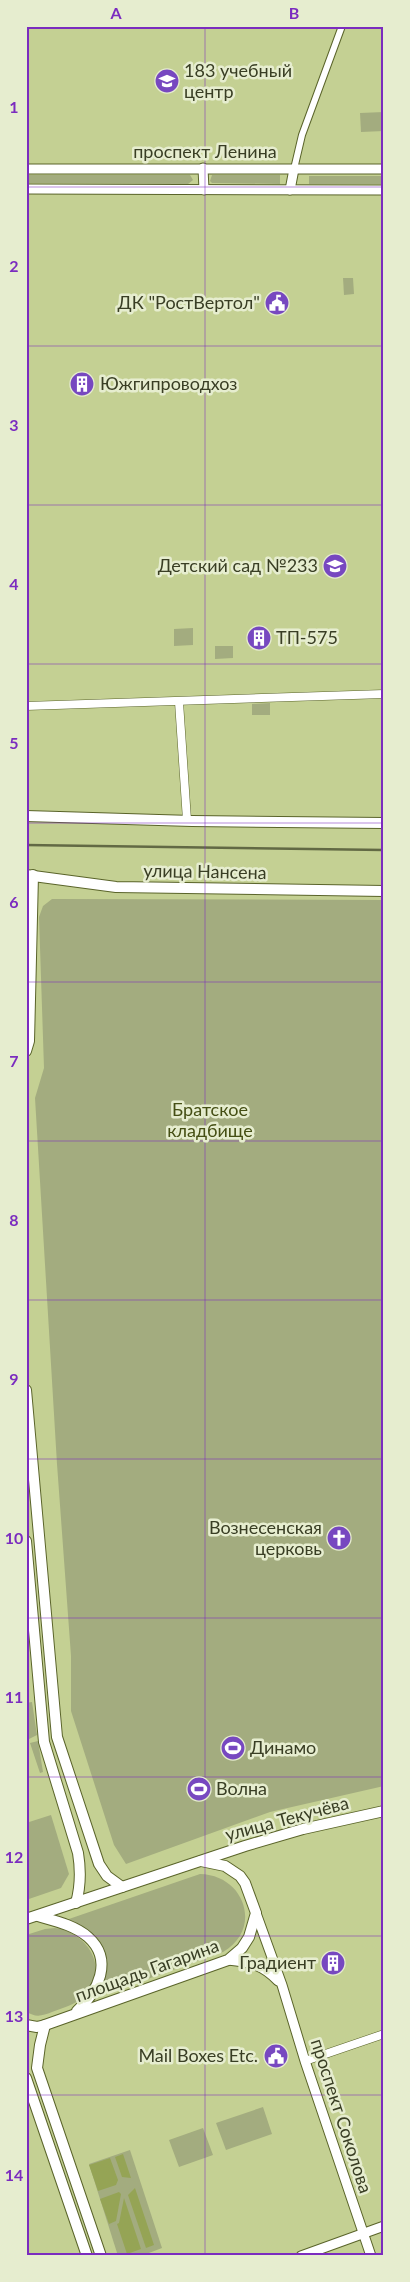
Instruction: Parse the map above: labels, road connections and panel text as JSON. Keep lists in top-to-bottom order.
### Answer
{
  "streets": {
    "main road": [
      "проспект Ленина",
      "улица Нансена",
      "улица Текучёва",
      "площадь Гагарина",
      "проспект Соколова"
    ]
  },
  "crossings": [
    ["площадь Гагарина", "проспект Соколова"]
  ],
  "parks": ["Братское кладбище"],
  "places": {
    "school or university": ["183 учебный центр", "Детский сад №233"],
    "public building": ["ДК \"РостВертол\"", "Mail Boxes Etc."],
    "building": ["Южгипроводхоз", "ТП-575", "Градиент"],
    "church": ["Вознесенская церковь"],
    "sports": ["Динамо", "Волна"]
  },
  "grid": {
    "columns": ["A", "B"],
    "rows": [
      "1",
      "2",
      "3",
      "4",
      "5",
      "6",
      "7",
      "8",
      "9",
      "10",
      "11",
      "12",
      "13",
      "14"
    ]
  }
}
